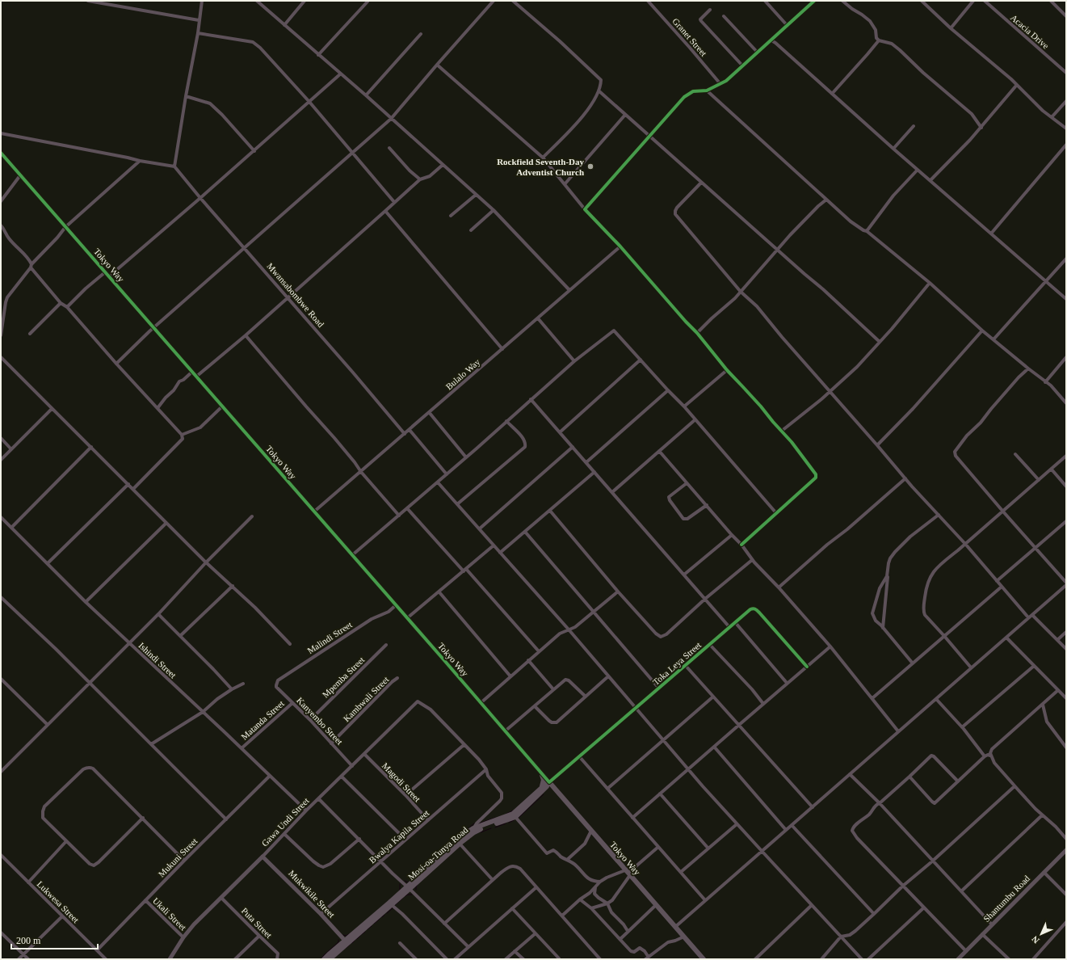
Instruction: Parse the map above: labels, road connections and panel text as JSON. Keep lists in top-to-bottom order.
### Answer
{
  "streets": {
    "main road": ["Tokyo Way", "Mosi-oa-Tunya Road"],
    "street": [
      "Acacia Drive",
      "Granet Street",
      "Mwansabombwe Road",
      "Bulalo Way",
      "Malindi Street",
      "Ishindi Street",
      "Toka Leya Street",
      "Mpemba Street",
      "Kambwali Street",
      "Matanda Street",
      "Kanyembo Street",
      "Magodi Street",
      "Gawa Undi Street",
      "Bwalya Kapila Street",
      "Mukuni Street",
      "Mukwikile Street",
      "Shantumbu Road",
      "Lukwesa Street",
      "Ukali Street",
      "Puta Street"
    ]
  },
  "crossings": [
    ["Tokyo Way", "Bulalo Way"],
    ["Tokyo Way", "Malindi Street"],
    ["Tokyo Way", "Toka Leya Street"],
    ["Tokyo Way", "Mosi-oa-Tunya Road"],
    ["Mwansabombwe Road", "Bulalo Way"],
    ["Malindi Street", "Kanyembo Street"],
    ["Ishindi Street", "Matanda Street"],
    ["Ishindi Street", "Gawa Undi Street"],
    ["Ishindi Street", "Mukuni Street"],
    ["Toka Leya Street", "Mosi-oa-Tunya Road"],
    ["Mpemba Street", "Kanyembo Street"],
    ["Kambwali Street", "Kanyembo Street"],
    ["Matanda Street", "Kanyembo Street"],
    ["Kanyembo Street", "Gawa Undi Street"],
    ["Magodi Street", "Gawa Undi Street"],
    ["Magodi Street", "Bwalya Kapila Street"],
    ["Gawa Undi Street", "Mukwikile Street"],
    ["Gawa Undi Street", "Ukali Street"],
    ["Gawa Undi Street", "Puta Street"],
    ["Bwalya Kapila Street", "Mukwikile Street"],
    ["Mosi-oa-Tunya Road", "Mukwikile Street"],
    ["Mukuni Street", "Lukwesa Street"],
    ["Mukuni Street", "Ukali Street"]
  ],
  "places": ["Rockfield Seventh-Day Adventist Church"],
  "scale_bar": "200 m",
  "north": "bottom left"
}
